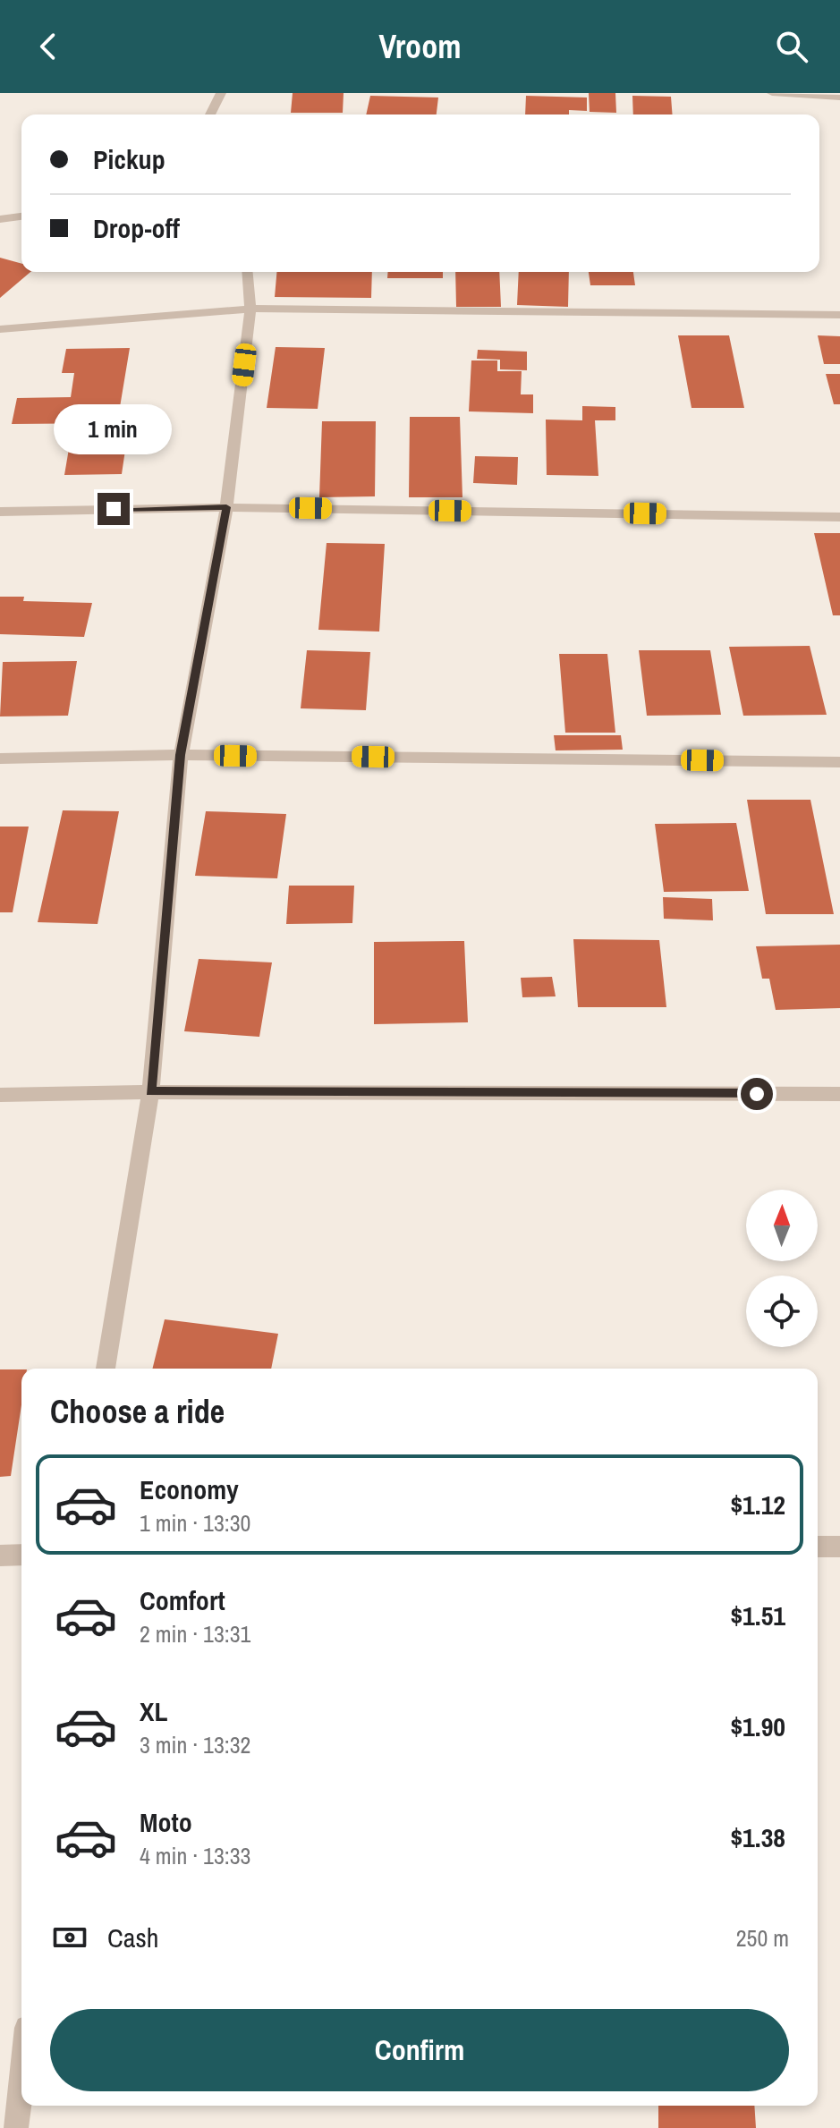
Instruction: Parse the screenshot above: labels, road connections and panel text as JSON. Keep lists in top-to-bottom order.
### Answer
{
  "north": "top",
  "page": {
    "header": "Vroom",
    "banner": ["Pickup", "Drop-off"],
    "bubble": "1 min",
    "heading": "Choose a ride",
    "list": [
      {
        "name": "Economy",
        "note": "1 min · 13:30",
        "value": "$1.12"
      },
      {
        "name": "Comfort",
        "note": "2 min · 13:31",
        "value": "$1.51"
      },
      {
        "name": "XL",
        "note": "3 min · 13:32",
        "value": "$1.90"
      },
      {
        "name": "Moto",
        "note": "4 min · 13:33",
        "value": "$1.38"
      }
    ],
    "pay": ["Cash", "250 m"],
    "buttons": "Confirm"
  }
}
